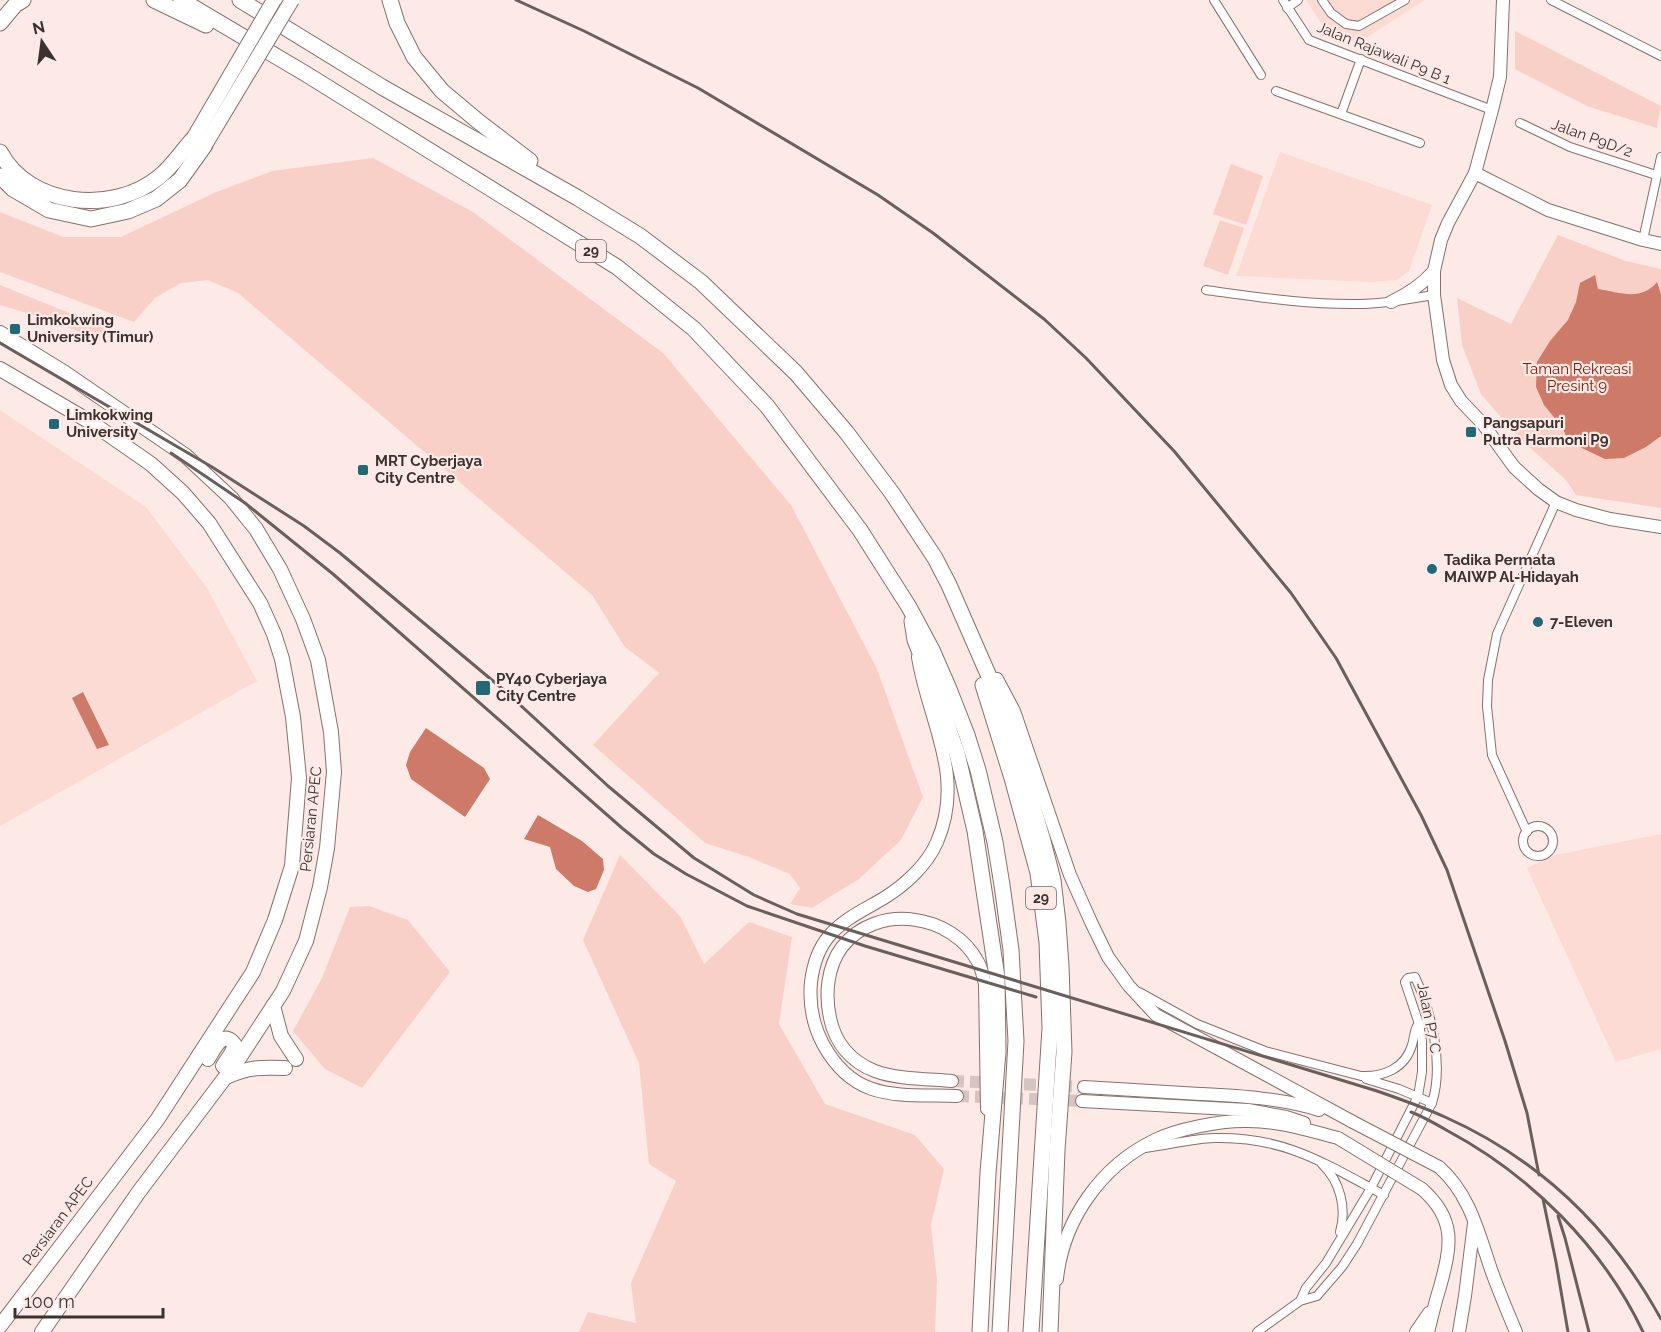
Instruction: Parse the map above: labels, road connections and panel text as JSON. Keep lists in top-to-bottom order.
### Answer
{
  "streets": {
    "highway": ["29"],
    "main road": ["Persiaran APEC"],
    "street": ["Jalan Rajawali P9 B 1", "Jalan P9D/2", "Jalan P7 C"]
  },
  "parks": ["Taman Rekreasi Presint 9"],
  "places": {
    "transit": [
      "Limkokwing University (Timur)",
      "Limkokwing University",
      "Pangsapuri Putra Harmoni P9",
      "MRT Cyberjaya City Centre",
      "PY40 Cyberjaya City Centre"
    ],
    "other": ["Tadika Permata MAIWP Al-Hidayah", "7-Eleven"]
  },
  "scale_bar": "100 m",
  "north": "top"
}
